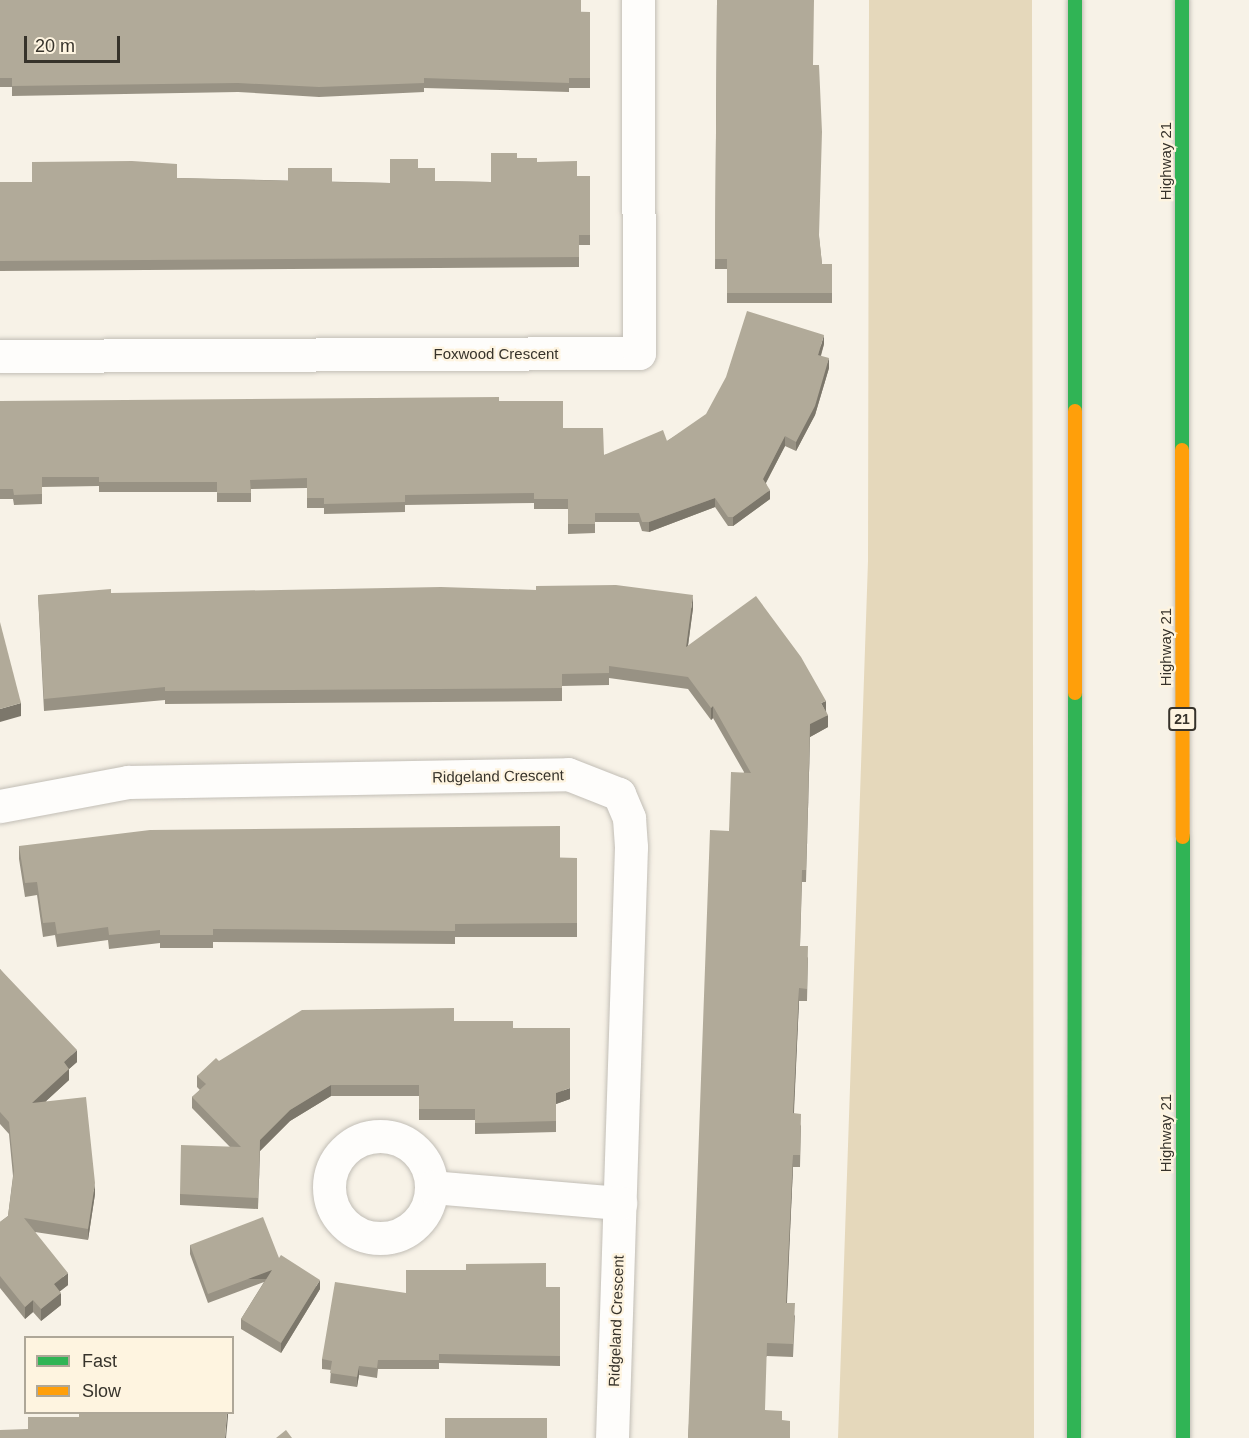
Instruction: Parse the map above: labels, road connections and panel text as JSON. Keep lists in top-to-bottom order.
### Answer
{
  "streets": {
    "main road": ["Highway 21", "21"],
    "street": ["Foxwood Crescent", "Ridgeland Crescent"]
  },
  "legend": ["Fast", "Slow"],
  "scale_bar": "20 m"
}
